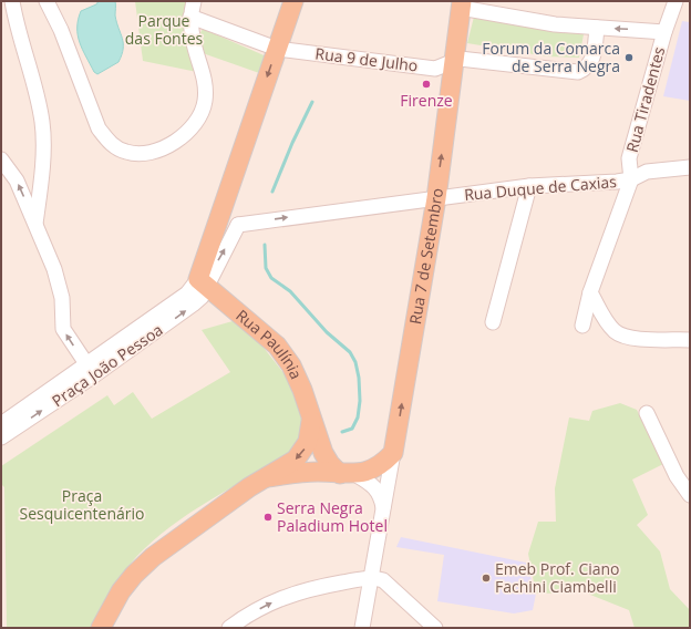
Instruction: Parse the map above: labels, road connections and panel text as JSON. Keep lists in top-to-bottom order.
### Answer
{
  "streets": {
    "main road": ["Rua 7 de Setembro", "Rua Paulínia"],
    "street": [
      "Rua 9 de Julho",
      "Rua Tiradentes",
      "Rua Duque de Caxias",
      "Praça João Pessoa"
    ]
  },
  "crossings": [
    ["Rua 9 de Julho", "Rua 7 de Setembro"],
    ["Rua Tiradentes", "Rua Duque de Caxias"],
    ["Rua Duque de Caxias", "Rua 7 de Setembro"],
    ["Rua Duque de Caxias", "Praça João Pessoa"],
    ["Rua Paulínia", "Praça João Pessoa"]
  ],
  "one_way": ["Rua Duque de Caxias", "Rua 7 de Setembro"],
  "parks": ["Parque das Fontes", "Praça Sesquicentenário"],
  "places": [
    "Forum da Comarca de Serra Negra",
    "Firenze",
    "Serra Negra Paladium Hotel",
    "Emeb Prof. Ciano Fachini Ciambelli"
  ]
}
